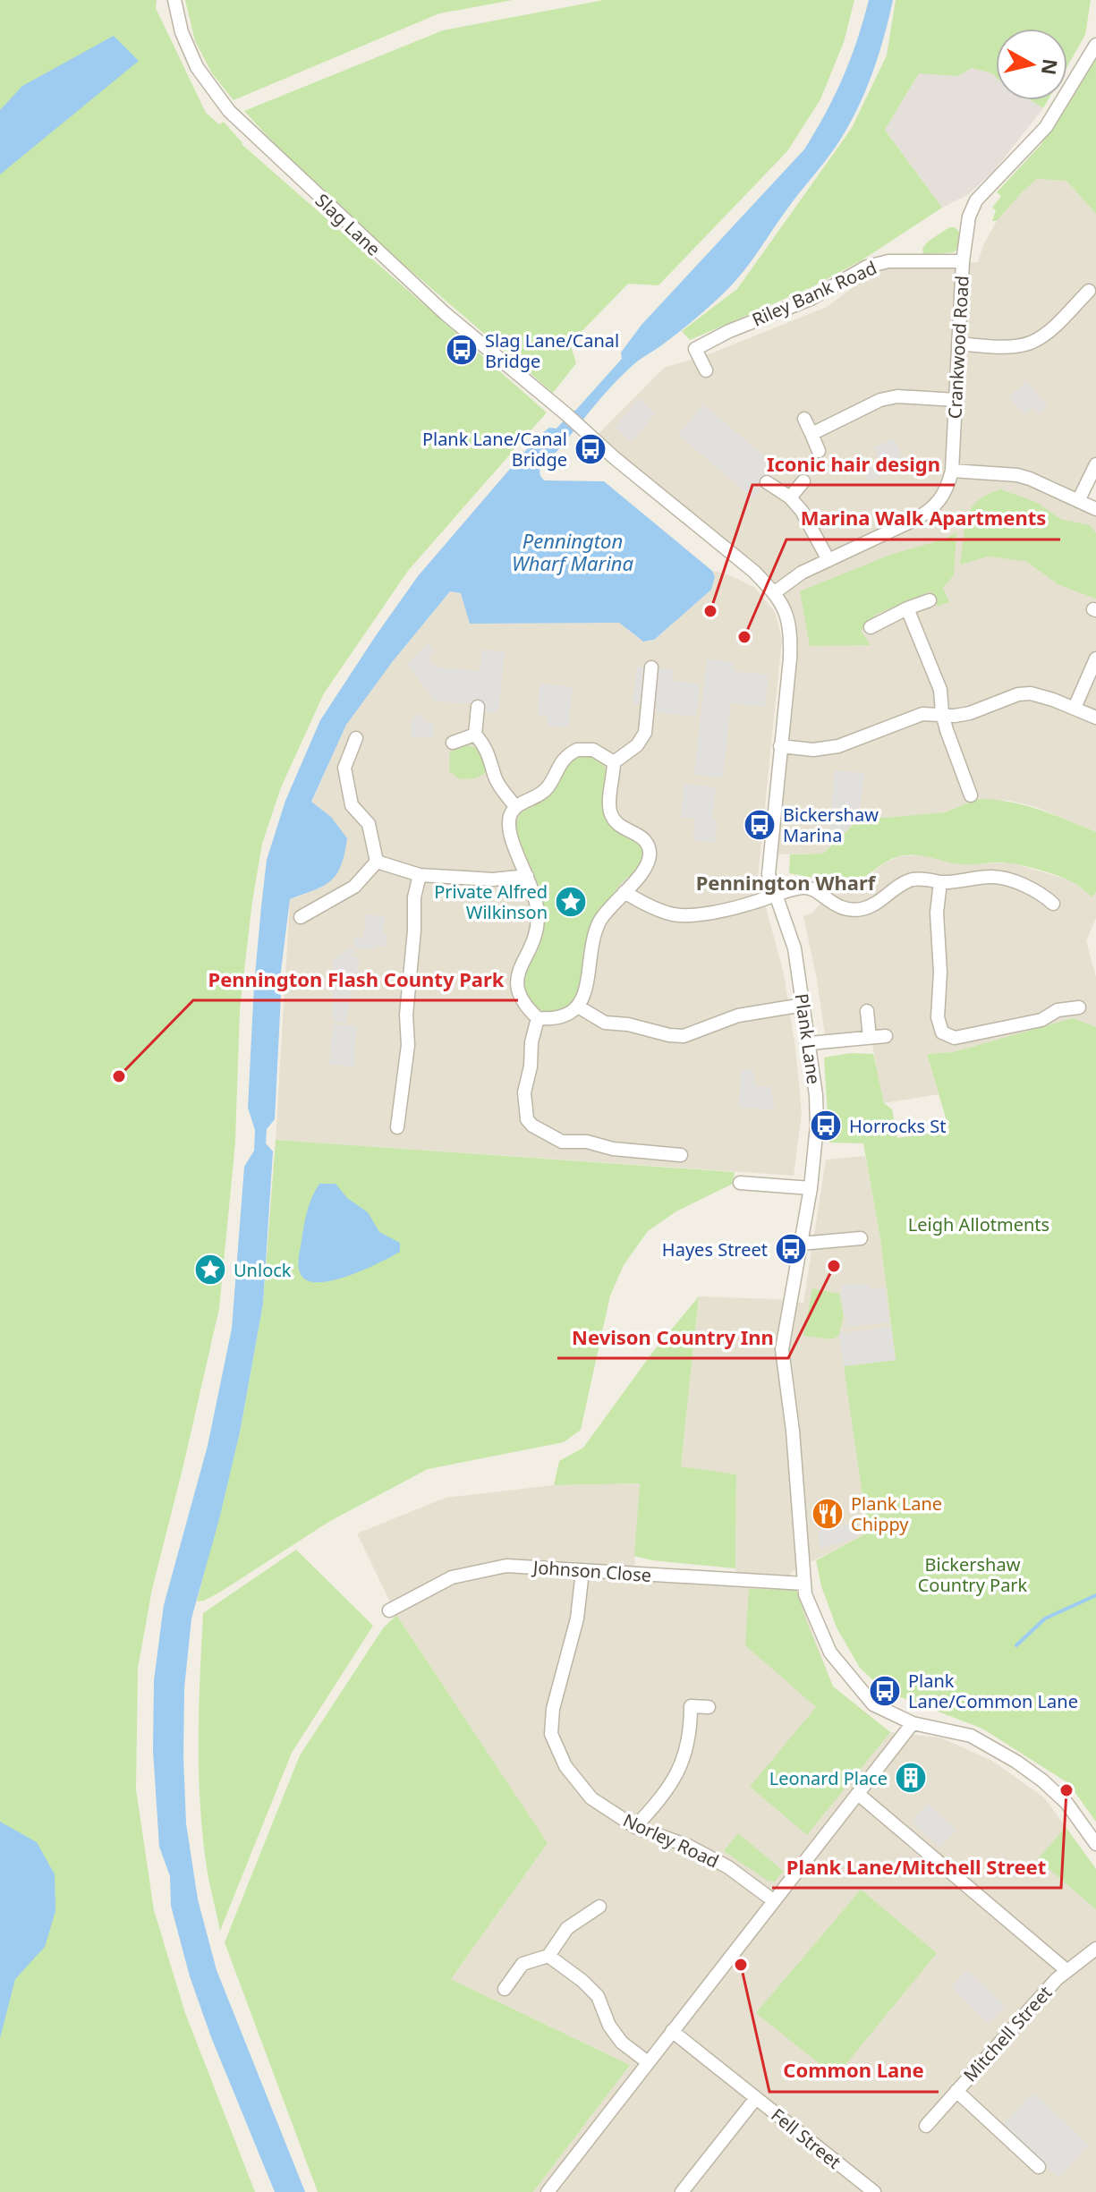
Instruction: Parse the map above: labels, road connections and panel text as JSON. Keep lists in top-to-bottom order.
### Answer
{
  "streets": {
    "street": [
      "Slag Lane",
      "Riley Bank Road",
      "Crankwood Road",
      "Plank Lane",
      "Johnson Close",
      "Norley Road",
      "Mitchell Street",
      "Fell Street"
    ]
  },
  "crossings": [
    ["Slag Lane", "Plank Lane"],
    ["Riley Bank Road", "Crankwood Road"],
    ["Crankwood Road", "Plank Lane"],
    ["Plank Lane", "Johnson Close"],
    ["Johnson Close", "Norley Road"]
  ],
  "districts": ["Pennington Wharf"],
  "water": ["Pennington Wharf Marina"],
  "parks": ["Leigh Allotments", "Bickershaw Country Park"],
  "places": {
    "bus stop": [
      "Slag Lane/Canal Bridge",
      "Plank Lane/Canal Bridge",
      "Bickershaw Marina",
      "Horrocks St",
      "Hayes Street",
      "Plank Lane/Common Lane"
    ],
    "other": [
      "Iconic hair design",
      "Marina Walk Apartments",
      "Pennington Flash County Park",
      "Nevison Country Inn",
      "Plank Lane/Mitchell Street",
      "Common Lane"
    ],
    "place": ["Private Alfred Wilkinson", "Unlock"],
    "restaurant": ["Plank Lane Chippy"],
    "building": ["Leonard Place"]
  },
  "north": "right"
}
